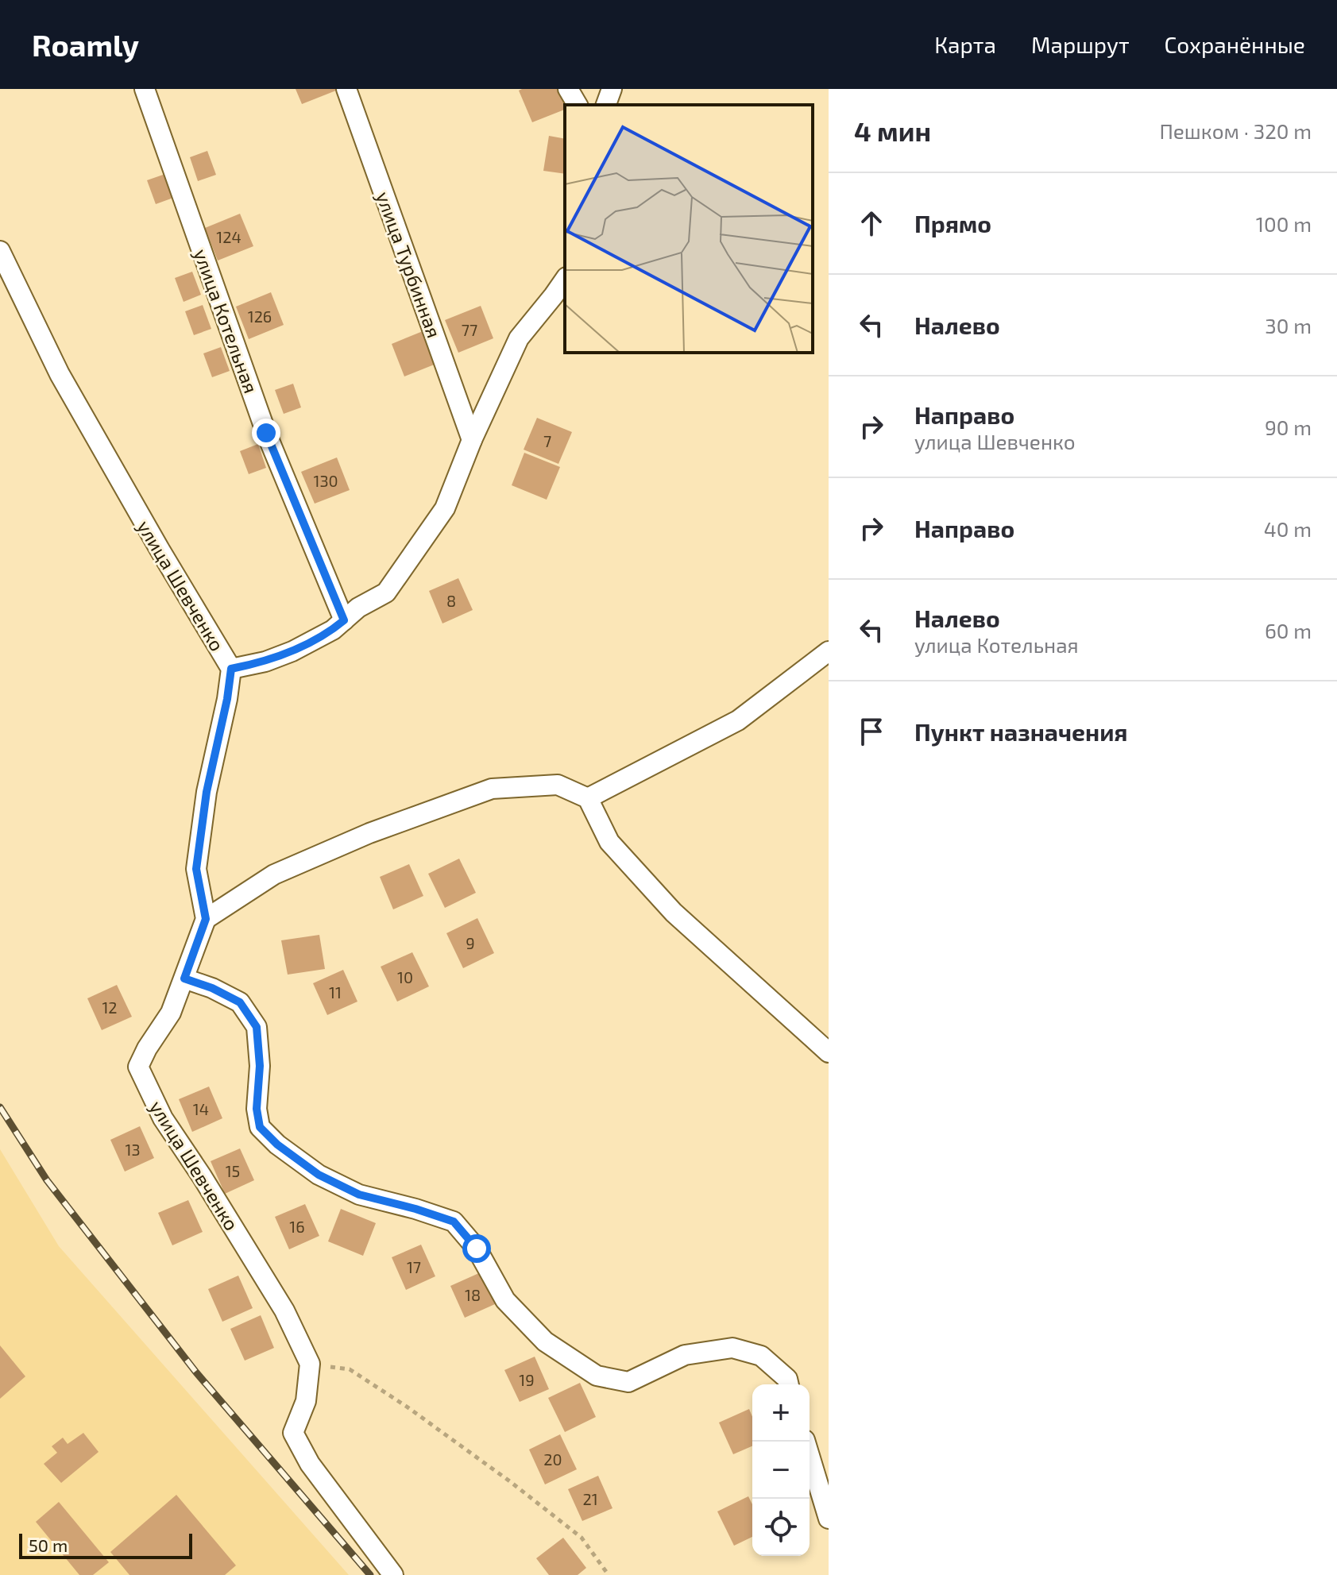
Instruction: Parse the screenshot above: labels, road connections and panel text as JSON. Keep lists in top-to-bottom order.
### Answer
{
  "streets": {
    "street": ["улица Турбинная", "улица Котельная", "улица Шевченко"]
  },
  "house_numbers": [
    "124",
    "126",
    "77",
    "7",
    "130",
    "8",
    "9",
    "10",
    "11",
    "12",
    "14",
    "13",
    "15",
    "16",
    "17",
    "18",
    "19",
    "20",
    "21"
  ],
  "scale_bar": "50 m",
  "page": {
    "header": "Roamly",
    "nav": ["Карта", "Маршрут", "Сохранённые"],
    "heading": ["4 мин", "Пешком · 320 m"],
    "list": [
      ["Прямо", "100 m"],
      ["Налево", "30 m"],
      ["Направо", "улица Шевченко", "90 m"],
      ["Направо", "40 m"],
      ["Налево", "улица Котельная", "60 m"],
      "Пункт назначения"
    ],
    "map_buttons": ["+", "−"],
    "scale": "50 m"
  }
}
